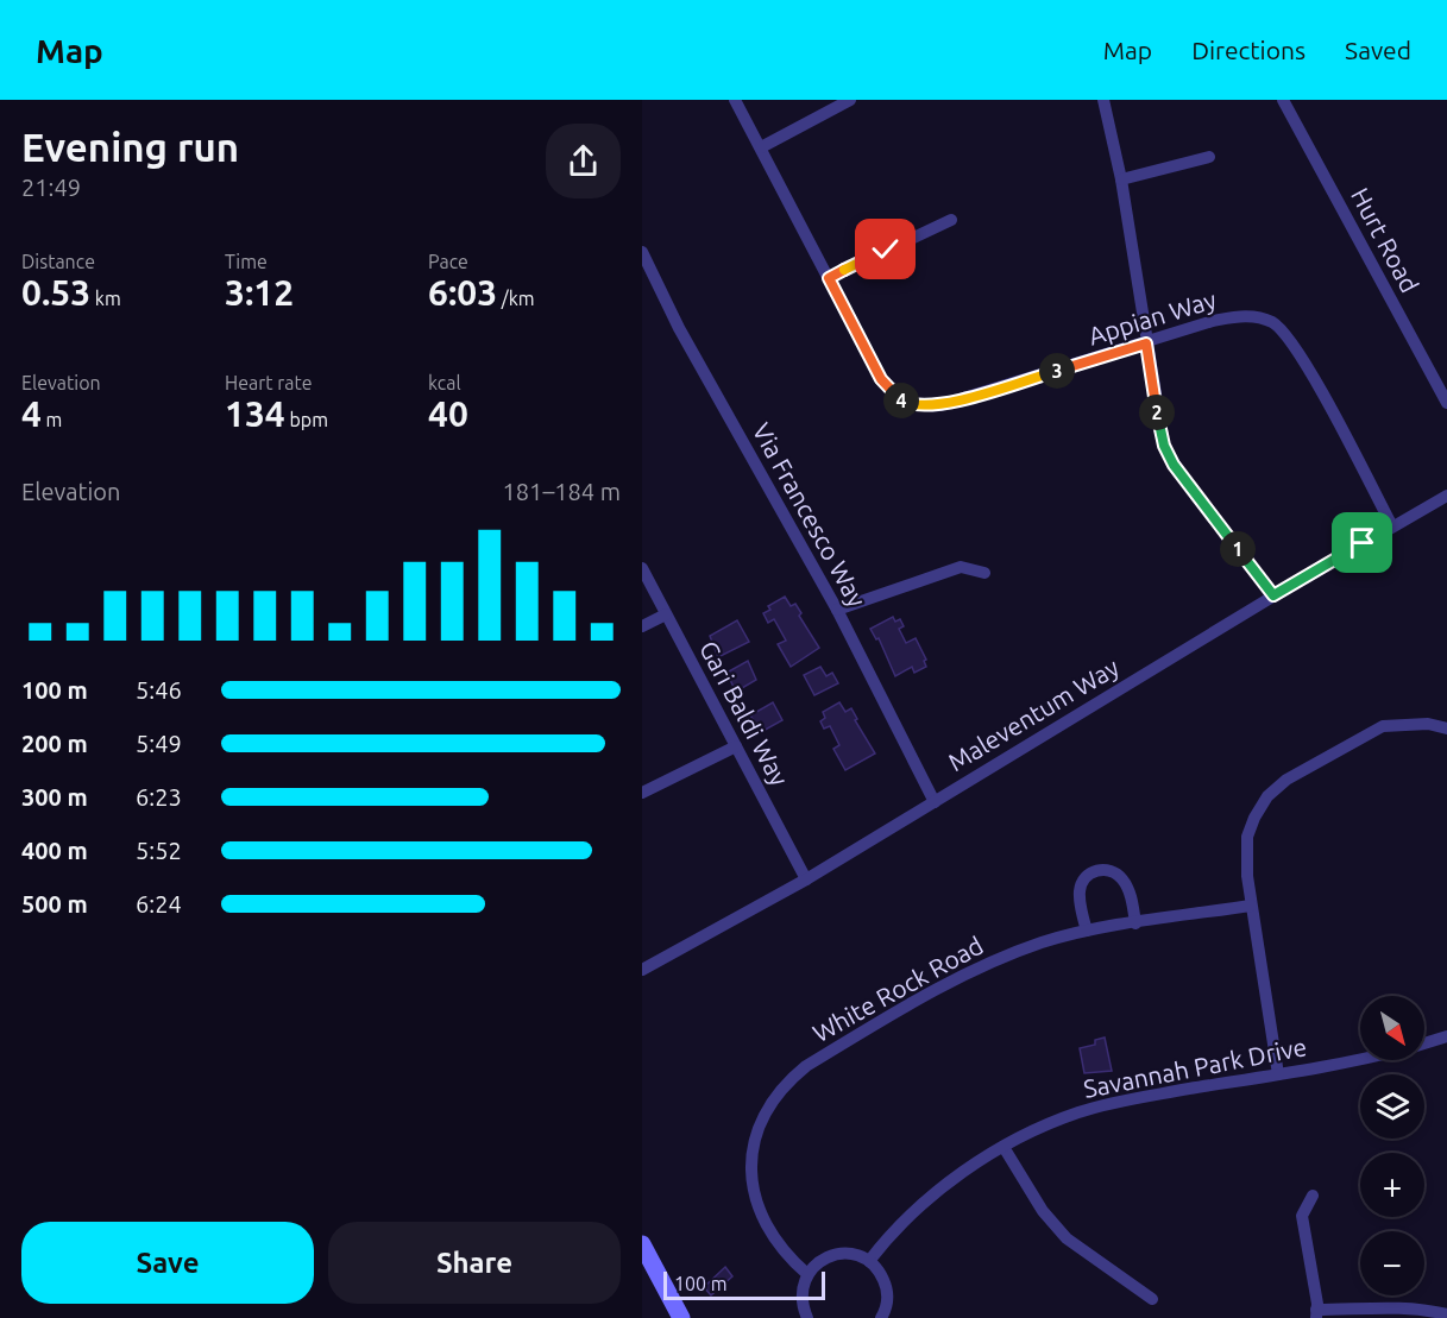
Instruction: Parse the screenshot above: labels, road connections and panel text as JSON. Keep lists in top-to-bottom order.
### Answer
{
  "streets": {
    "street": [
      "Hurt Road",
      "Appian Way",
      "Via Francesco Way",
      "Gari Baldi Way",
      "Maleventum Way",
      "White Rock Road",
      "Savannah Park Drive"
    ]
  },
  "crossings": [
    ["Appian Way", "Maleventum Way"],
    ["Via Francesco Way", "Maleventum Way"],
    ["Gari Baldi Way", "Maleventum Way"]
  ],
  "scale_bar": "100 m",
  "north": "bottom right",
  "page": {
    "header": "Map",
    "nav": ["Map", "Directions", "Saved"],
    "heading": ["Evening run", "21:49"],
    "stats": [
      ["Distance", "0.53 km"],
      ["Time", "3:12"],
      ["Pace", "6:03 /km"],
      ["Elevation", "4 m"],
      ["Heart rate", "134 bpm"],
      ["kcal", "40"]
    ],
    "pins": [
      "3",
      "4",
      "2",
      "1"
    ],
    "chart": ["Elevation", "181–184 m"],
    "list": [
      {
        "name": "100 m",
        "note": "5:46"
      },
      {
        "name": "200 m",
        "note": "5:49"
      },
      {
        "name": "300 m",
        "note": "6:23"
      },
      {
        "name": "400 m",
        "note": "5:52"
      },
      {
        "name": "500 m",
        "note": "6:24"
      }
    ],
    "map_buttons": ["+", "−"],
    "buttons": ["Save", "Share"],
    "scale": "100 m"
  }
}
